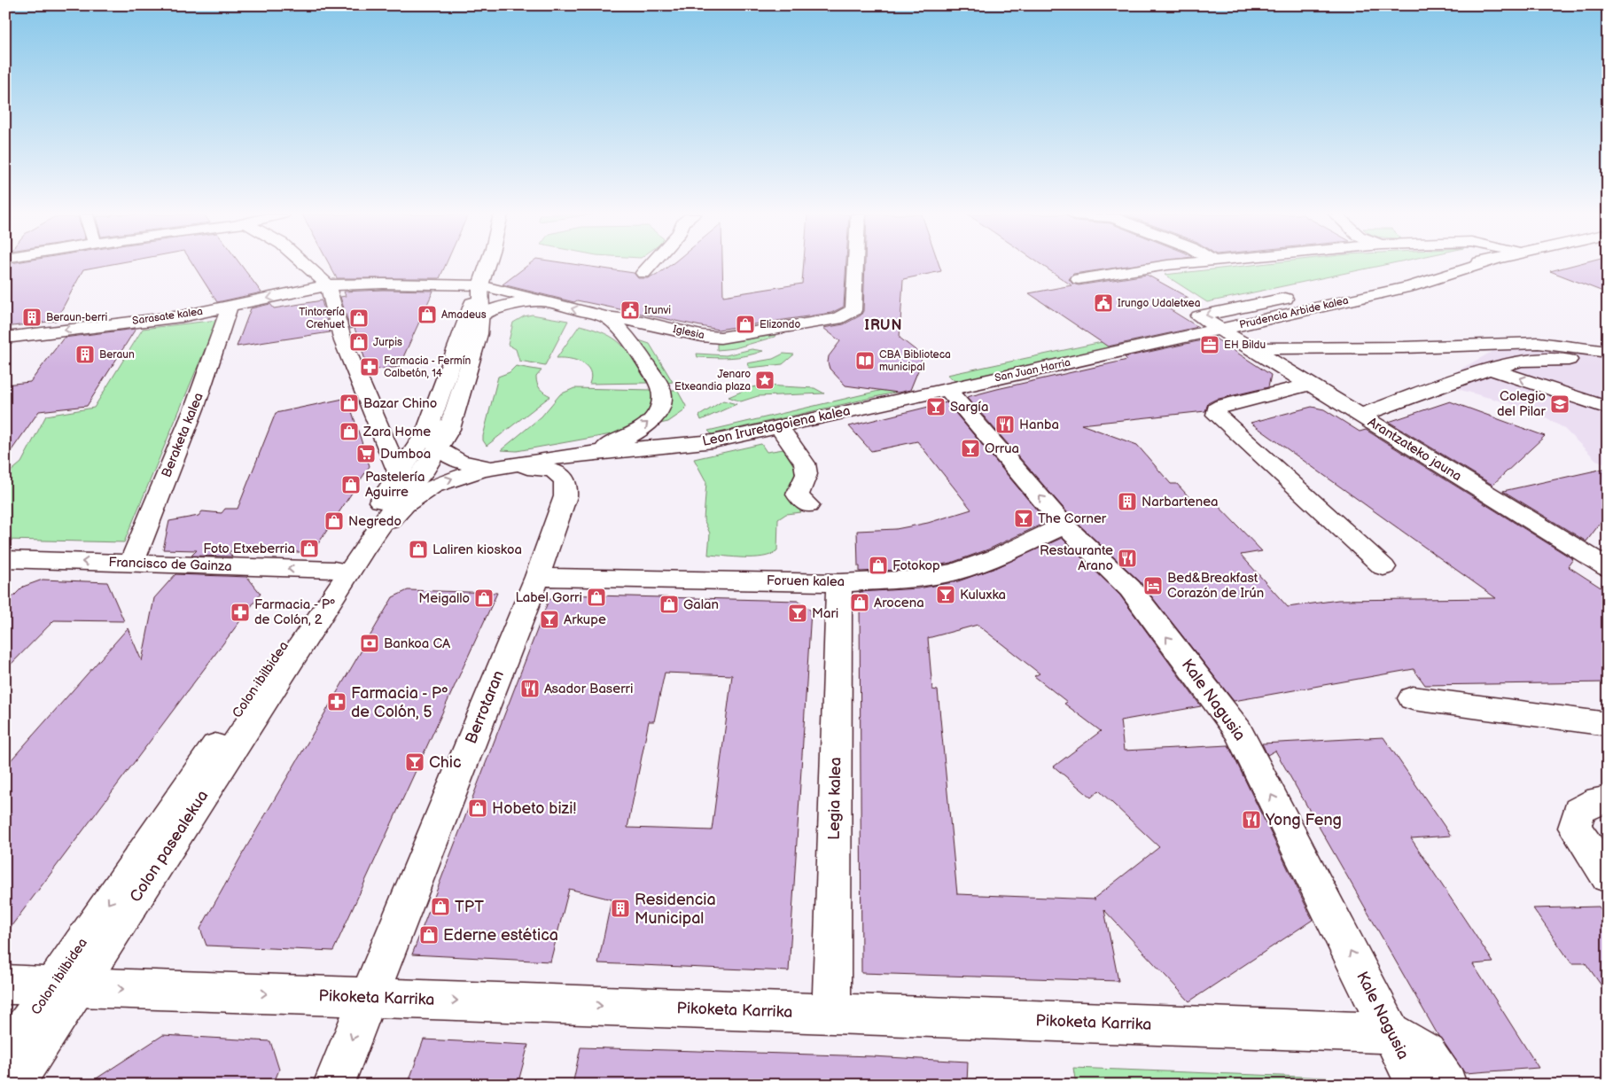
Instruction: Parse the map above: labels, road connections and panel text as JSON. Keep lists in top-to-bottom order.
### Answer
{
  "streets": {
    "street": [
      "Prudencia Arbide kalea",
      "Sarasate kalea",
      "Iglesia",
      "San Juan Harria",
      "Leon Iruretagoiena kalea",
      "Beraketa kalea",
      "Arantzateko jauna",
      "Francisco de Gainza",
      "Foruen kalea",
      "Colon ibilbidea",
      "Kale Nagusia",
      "Berrotaran",
      "Legia kalea",
      "Colon pasealekua",
      "Pikoketa Karrika"
    ]
  },
  "crossings": [
    ["Prudencia Arbide kalea", "San Juan Harria"],
    ["Prudencia Arbide kalea", "Arantzateko jauna"],
    ["Sarasate kalea", "Iglesia"],
    ["Sarasate kalea", "Beraketa kalea"],
    ["Iglesia", "Colon ibilbidea"],
    ["San Juan Harria", "Leon Iruretagoiena kalea"],
    ["San Juan Harria", "Kale Nagusia"],
    ["Leon Iruretagoiena kalea", "Kale Nagusia"],
    ["Leon Iruretagoiena kalea", "Berrotaran"],
    ["Leon Iruretagoiena kalea", "Colon pasealekua"],
    ["Beraketa kalea", "Francisco de Gainza"],
    ["Francisco de Gainza", "Colon ibilbidea"],
    ["Foruen kalea", "Kale Nagusia"],
    ["Foruen kalea", "Berrotaran"],
    ["Foruen kalea", "Legia kalea"],
    ["Colon ibilbidea", "Colon pasealekua"],
    ["Colon ibilbidea", "Pikoketa Karrika"],
    ["Kale Nagusia", "Pikoketa Karrika"],
    ["Berrotaran", "Pikoketa Karrika"],
    ["Legia kalea", "Pikoketa Karrika"],
    ["Colon pasealekua", "Pikoketa Karrika"]
  ],
  "one_way": [
    "Sarasate kalea",
    "Francisco de Gainza",
    "Colon ibilbidea",
    "Kale Nagusia",
    "Pikoketa Karrika"
  ],
  "districts": ["IRUN"],
  "places": {
    "public building": ["Irungo Udaletxea", "Irunvi"],
    "shop": [
      "Amadeus",
      "Tintorería Crehuet",
      "Elizondo",
      "Jurpis",
      "Bazar Chino",
      "Zara Home",
      "Pastelería Aguirre",
      "Negredo",
      "Foto Etxeberria",
      "Laliren kioskoa",
      "Fotokop",
      "Label Gorri",
      "Meigallo",
      "Arocena",
      "Galan",
      "Hobeto bizi!",
      "TPT",
      "Ederne estética"
    ],
    "building": [
      "Beraun-berri",
      "Beraun",
      "Narbartenea",
      "Residencia Municipal"
    ],
    "office": ["EH Bildu"],
    "library": ["CBA Biblioteca municipal"],
    "pharmacy": ["Farmacia - Fermín Calbetón, 14", "Farmacia - Pº de Colón, 2", "Farmacia - Pº de Colón, 5"],
    "place": ["Jenaro Etxeandia plaza"],
    "school or university": ["Colegio del Pilar"],
    "bar": [
      "Sargía",
      "Orrua",
      "The Corner",
      "Kuluxka",
      "Mari",
      "Arkupe",
      "Chic"
    ],
    "restaurant": [
      "Hanba",
      "Restaurante Arano",
      "Asador Baserri",
      "Yong Feng"
    ],
    "supermarket": ["Dumboa"],
    "hotel": ["Bed&Breakfast Corazón de Irún"],
    "bank": ["Bankoa CA"]
  }
}
